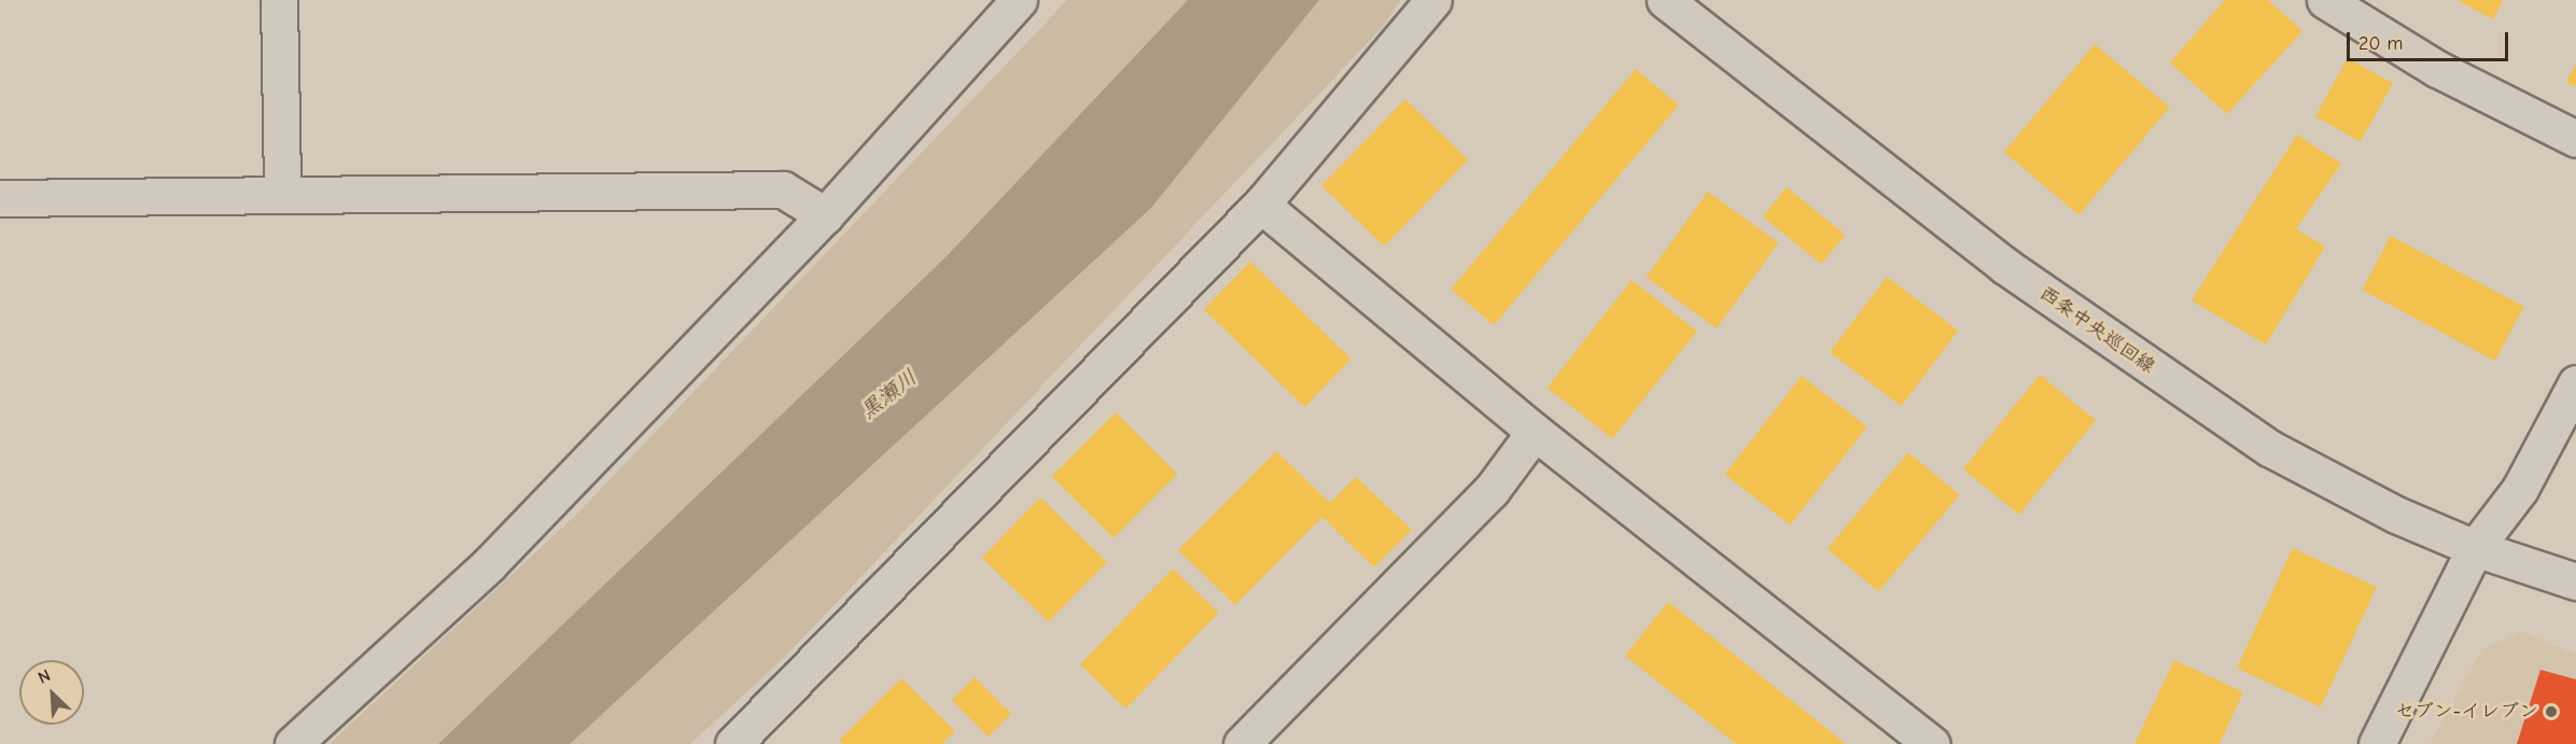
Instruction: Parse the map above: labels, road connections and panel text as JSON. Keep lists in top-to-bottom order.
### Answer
{
  "streets": {
    "street": ["西条中央巡回線"]
  },
  "water": ["黒瀬川"],
  "places": ["セブン-イレブン"],
  "scale_bar": "20 m",
  "north": "top left"
}
